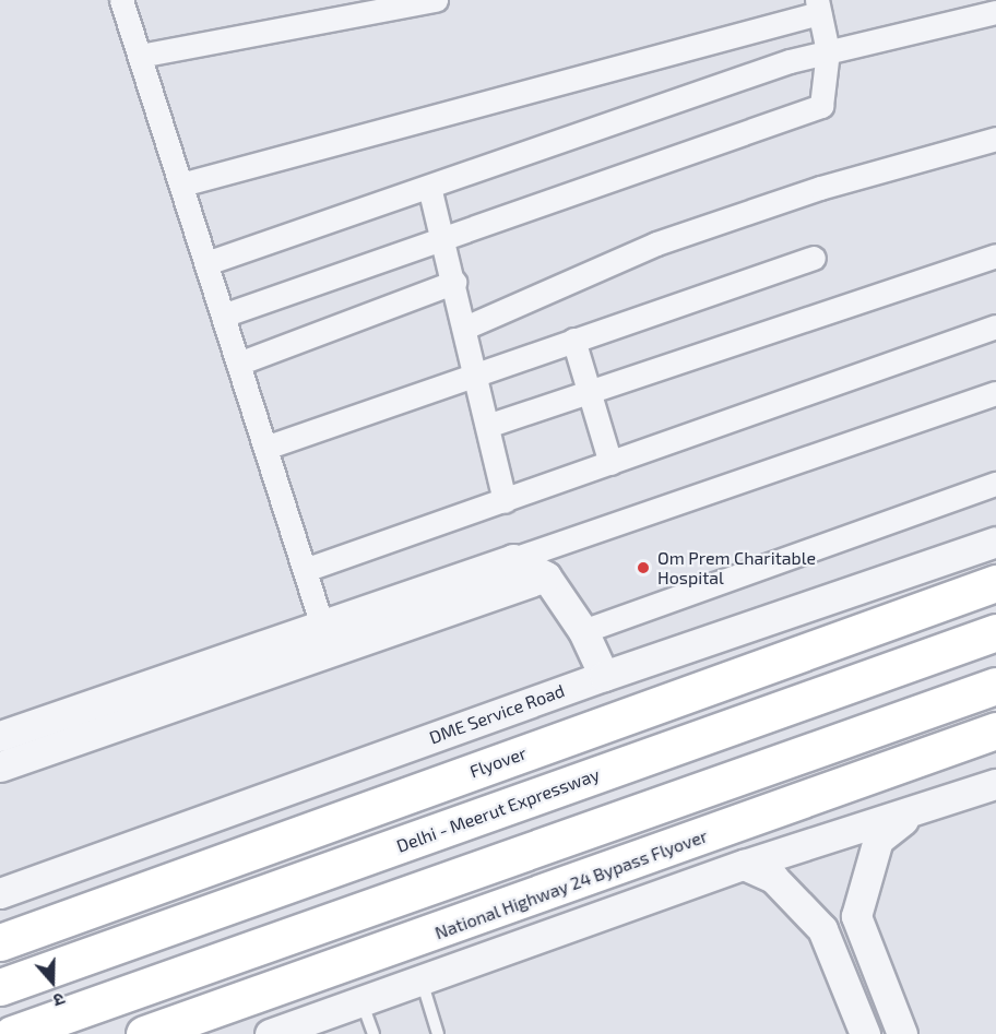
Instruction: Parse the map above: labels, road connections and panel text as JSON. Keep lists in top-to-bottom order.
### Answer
{
  "streets": {
    "highway": ["Flyover", "Delhi - Meerut Expressway", "National Highway 24 Bypass Flyover"],
    "street": ["DME Service Road"]
  },
  "places": ["Om Prem Charitable Hospital"],
  "north": "bottom"
}
